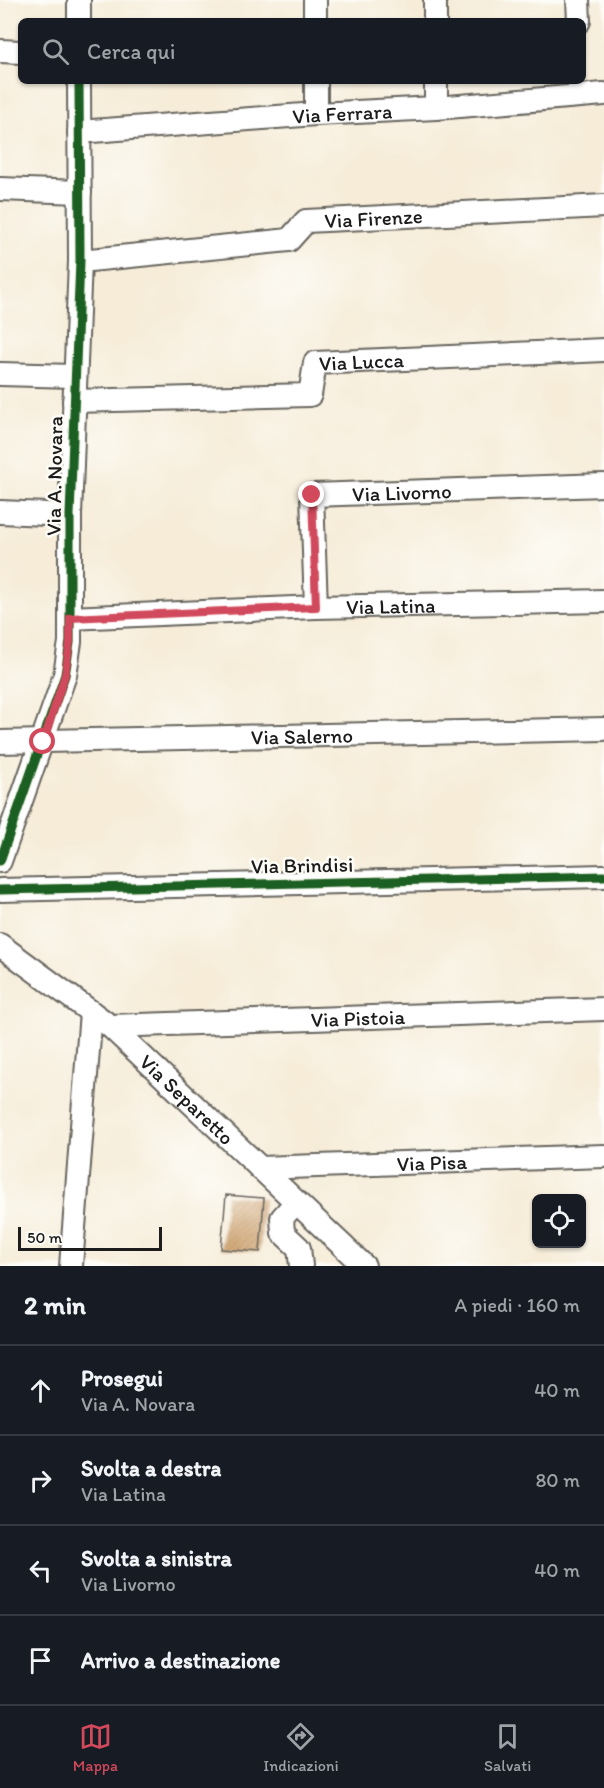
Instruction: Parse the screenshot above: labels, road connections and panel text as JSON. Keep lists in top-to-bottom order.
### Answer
{
  "streets": {
    "street": [
      "Via Ferrara",
      "Via Firenze",
      "Via Lucca",
      "Via A. Novara",
      "Via Livorno",
      "Via Latina",
      "Via Salerno",
      "Via Brindisi",
      "Via Pistoia",
      "Via Separetto",
      "Via Pisa"
    ]
  },
  "crossings": [
    ["Via Ferrara", "Via A. Novara"],
    ["Via Firenze", "Via A. Novara"],
    ["Via Lucca", "Via A. Novara"],
    ["Via A. Novara", "Via Latina"],
    ["Via A. Novara", "Via Salerno"],
    ["Via Livorno", "Via Latina"],
    ["Via Pistoia", "Via Separetto"],
    ["Via Separetto", "Via Pisa"]
  ],
  "scale_bar": "50 m",
  "page": {
    "search": "Cerca qui",
    "scale": "50 m",
    "heading": ["2 min", "A piedi · 160 m"],
    "list": [
      ["Prosegui", "Via A. Novara", "40 m"],
      ["Svolta a destra", "Via Latina", "80 m"],
      ["Svolta a sinistra", "Via Livorno", "40 m"],
      "Arrivo a destinazione"
    ],
    "nav": ["Mappa", "Indicazioni", "Salvati"]
  }
}
